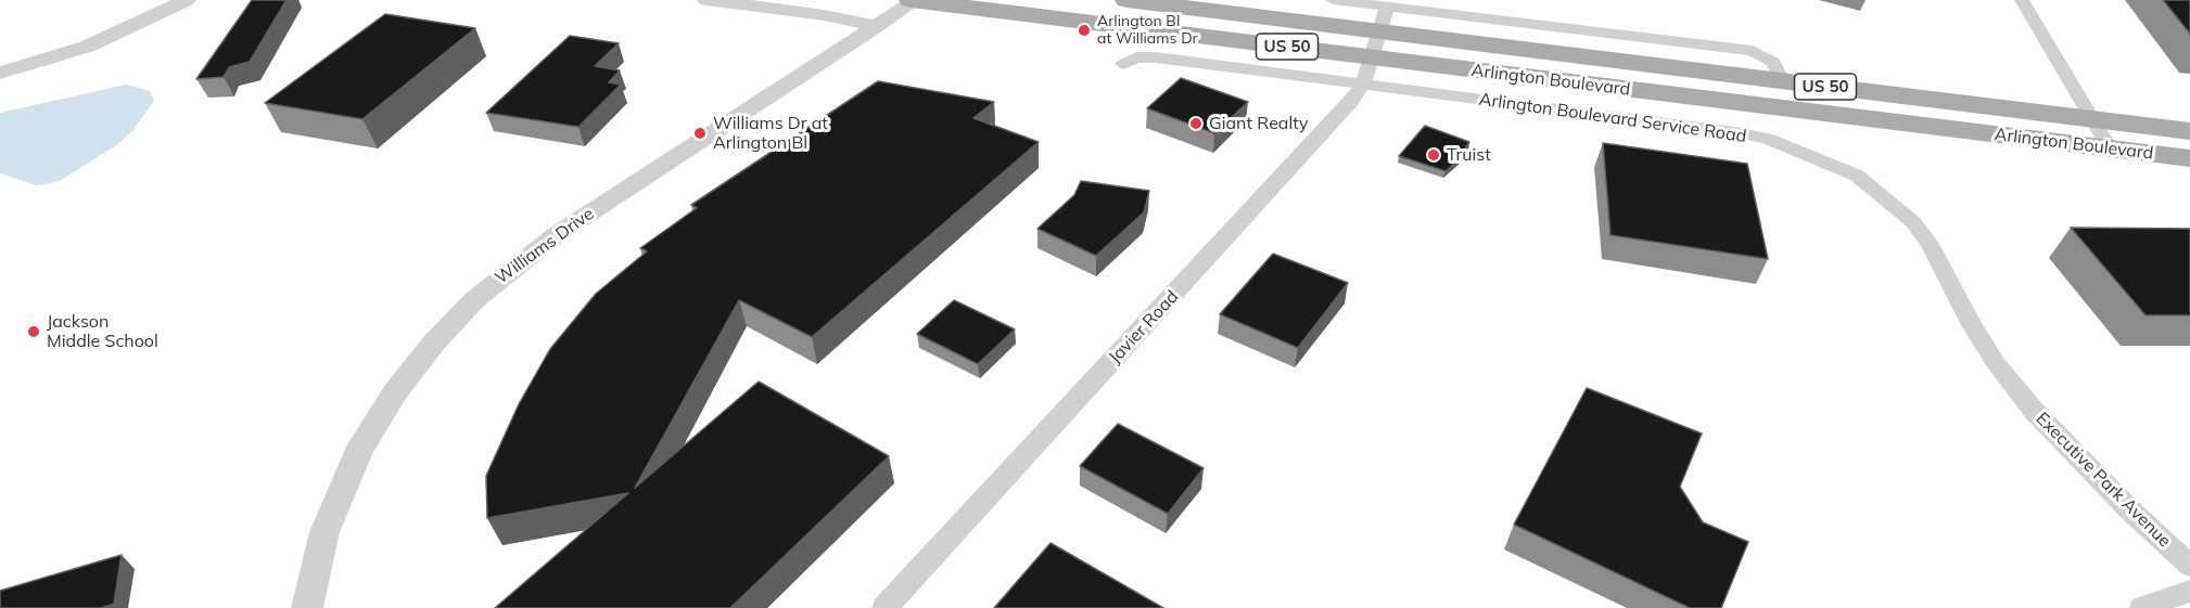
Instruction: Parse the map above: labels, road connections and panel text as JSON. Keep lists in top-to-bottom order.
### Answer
{
  "streets": {
    "main road": ["US 50", "Arlington Boulevard"],
    "street": [
      "Arlington Boulevard Service Road",
      "Williams Drive",
      "Javier Road",
      "Executive Park Avenue"
    ]
  },
  "crossings": [
    ["Arlington Boulevard", "Williams Drive"],
    ["Arlington Boulevard", "Javier Road"],
    ["Arlington Boulevard Service Road", "Javier Road"],
    ["Arlington Boulevard Service Road", "Executive Park Avenue"]
  ],
  "places": [
    "Arlington Bl at Williams Dr",
    "Giant Realty",
    "Williams Dr at Arlington Bl",
    "Truist",
    "Jackson Middle School"
  ]
}
